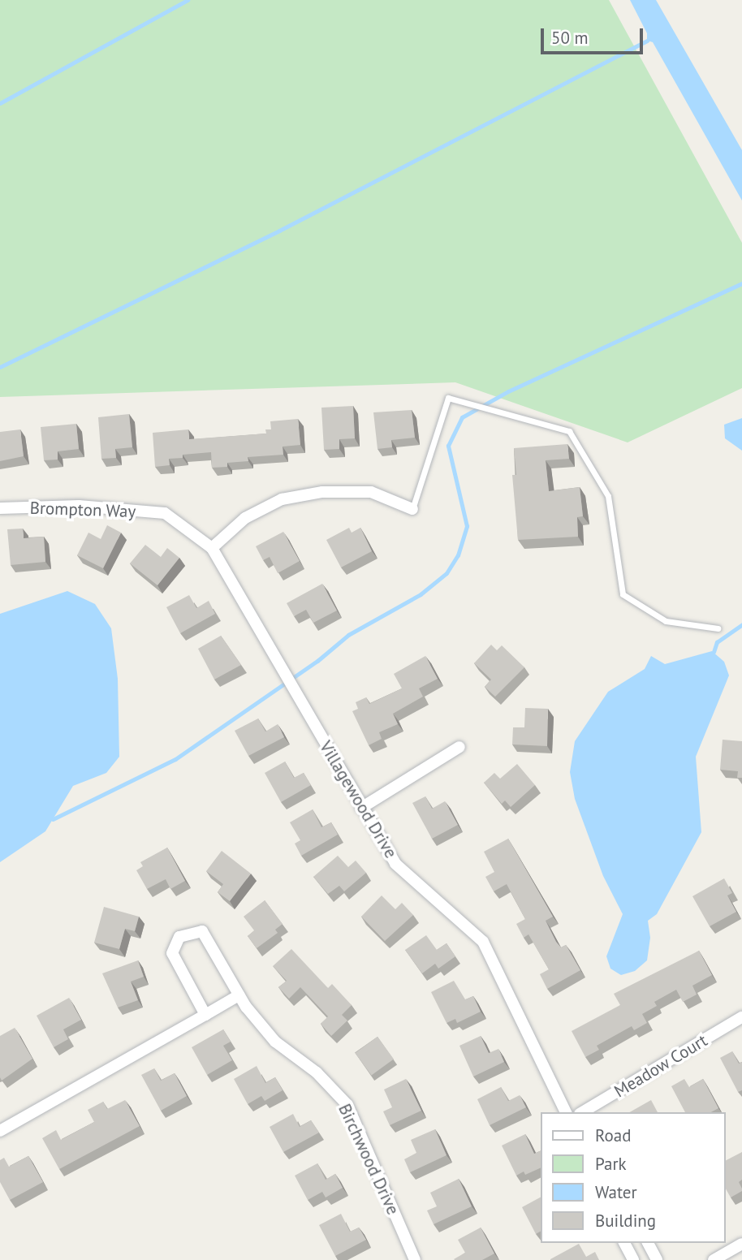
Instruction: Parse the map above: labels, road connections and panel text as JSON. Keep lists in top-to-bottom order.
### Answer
{
  "streets": {
    "street": [
      "Brompton Way",
      "Villagewood Drive",
      "Meadow Court",
      "Birchwood Drive"
    ]
  },
  "crossings": [
    ["Brompton Way", "Villagewood Drive"]
  ],
  "legend": [
    "Road",
    "Park",
    "Water",
    "Building"
  ],
  "scale_bar": "50 m"
}
